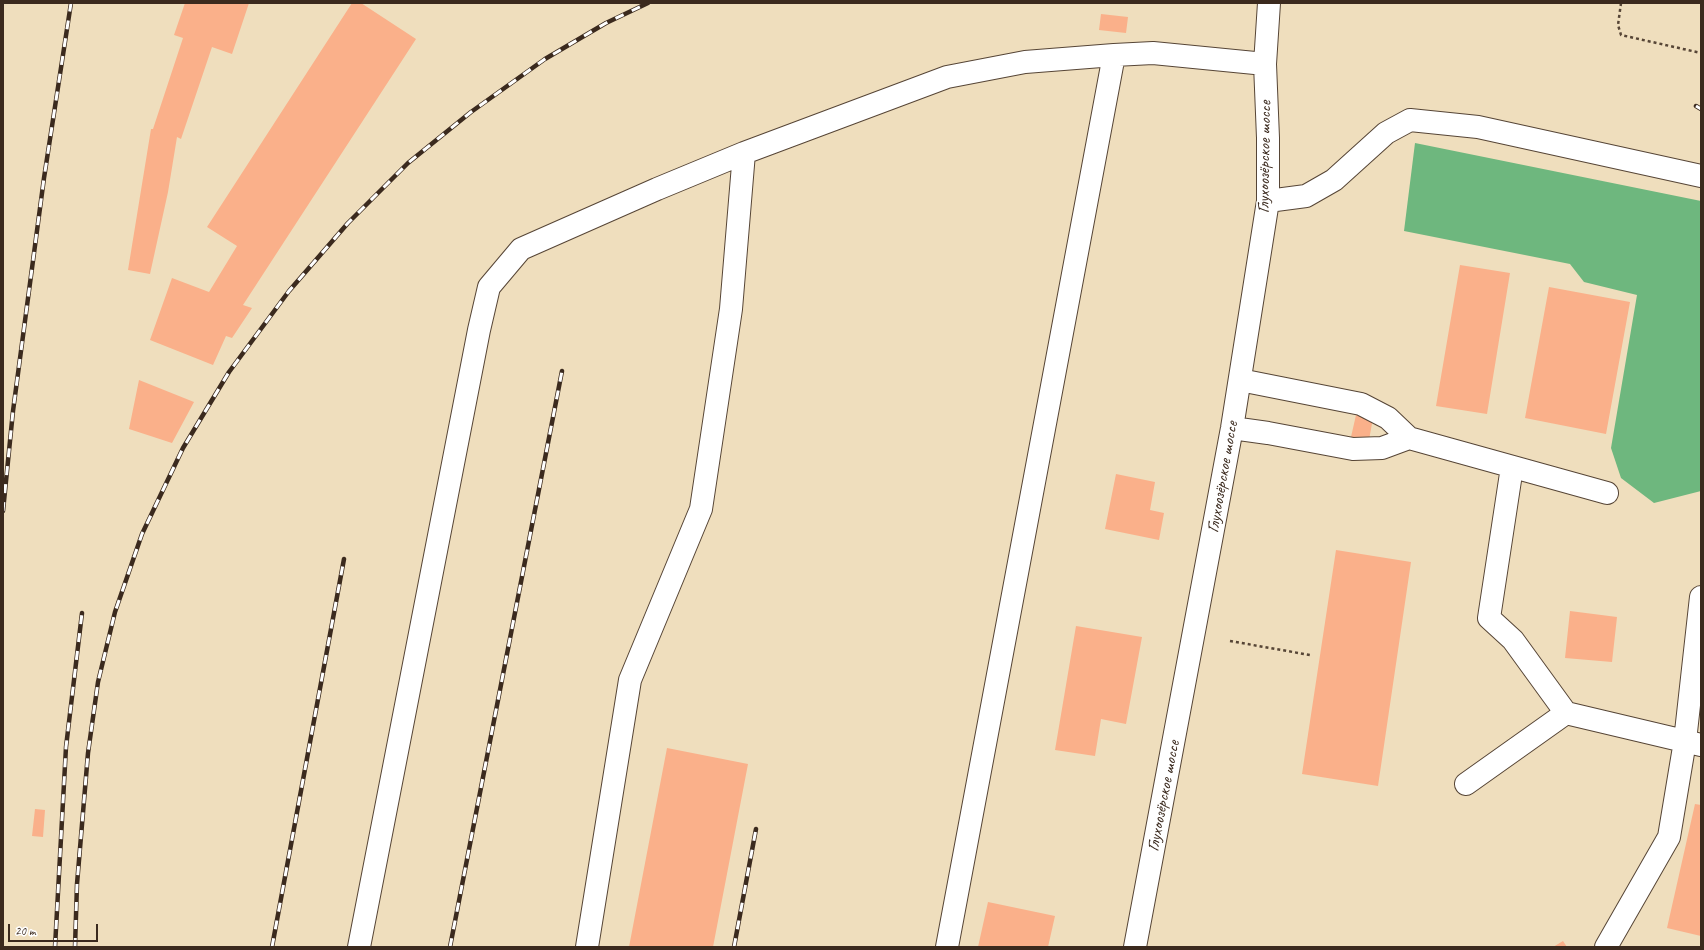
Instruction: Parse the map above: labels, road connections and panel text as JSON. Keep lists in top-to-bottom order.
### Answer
{
  "streets": {
    "street": ["Глухоозёрское шоссе"]
  },
  "scale_bar": "20 m"
}
